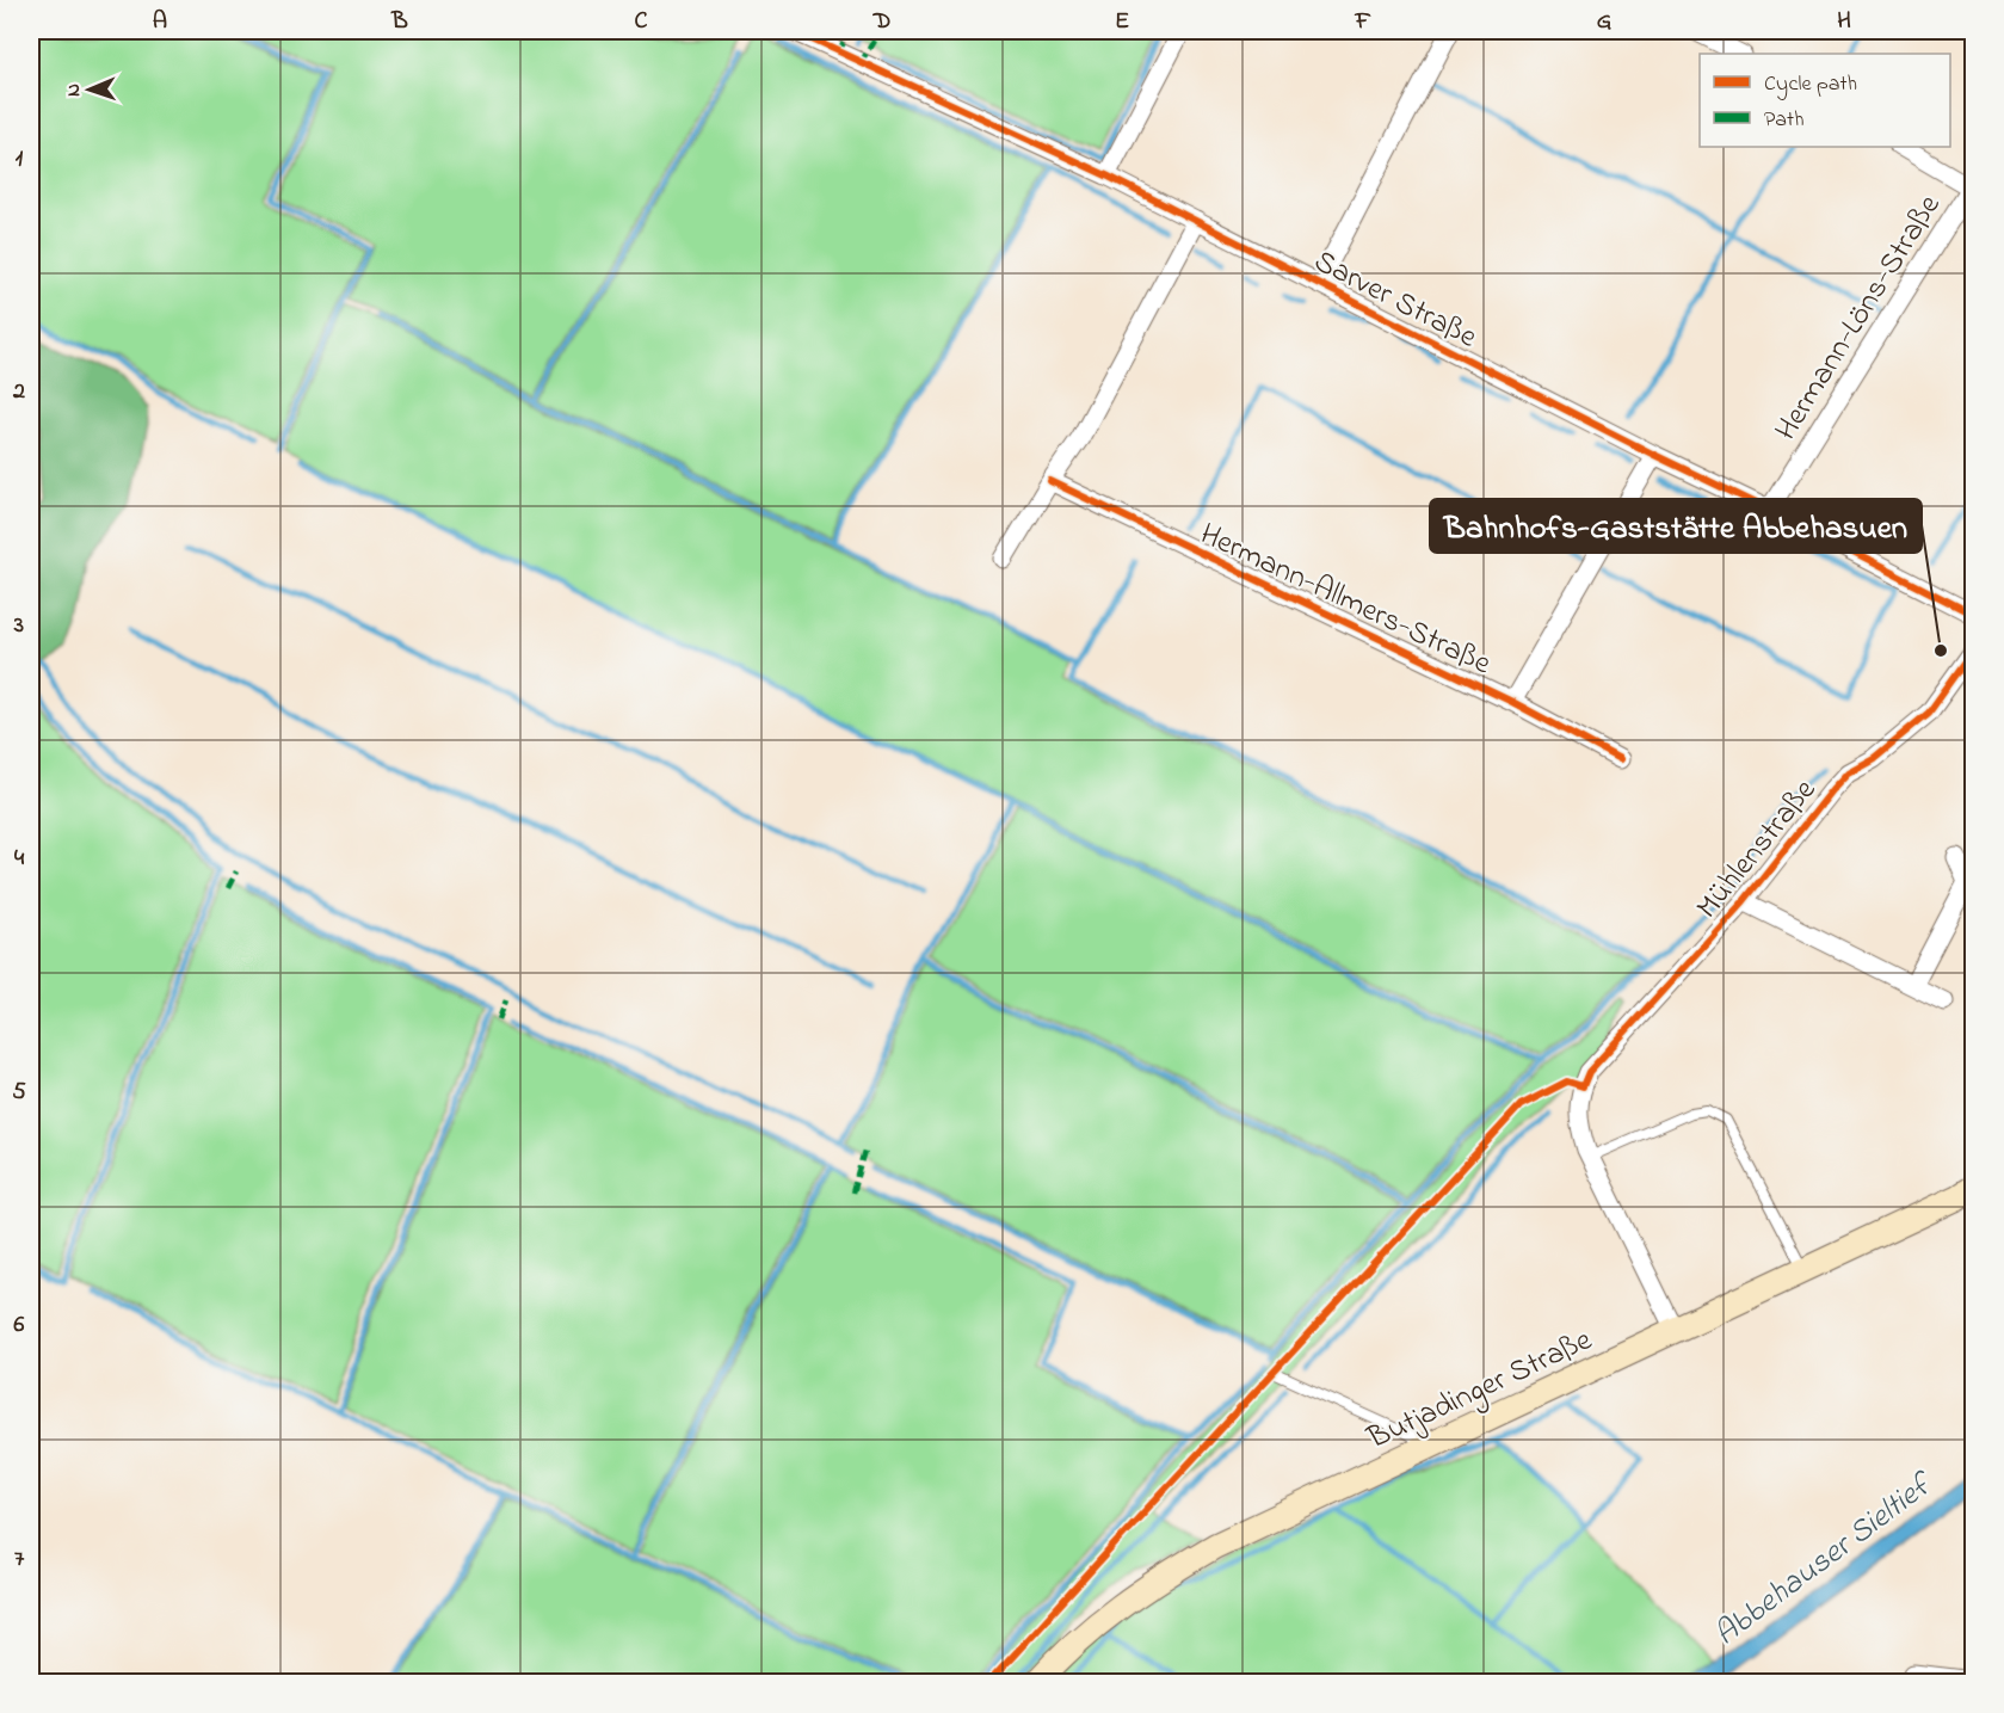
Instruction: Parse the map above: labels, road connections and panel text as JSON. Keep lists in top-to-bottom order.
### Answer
{
  "streets": {
    "main road": ["Butjadinger Straße"],
    "street": [
      "Sarver Straße",
      "Hermann-Löns-Straße",
      "Hermann-Allmers-Straße",
      "Mühlenstraße"
    ]
  },
  "crossings": [
    ["Sarver Straße", "Hermann-Löns-Straße"],
    ["Sarver Straße", "Hermann-Allmers-Straße"],
    ["Mühlenstraße", "Butjadinger Straße"]
  ],
  "water": ["Abbehauser Sieltief"],
  "places": ["Bahnhofs-Gaststätte Abbehasuen"],
  "legend": ["Cycle path", "Path"],
  "north": "left",
  "grid": {
    "columns": [
      "A",
      "B",
      "C",
      "D",
      "E",
      "F",
      "G",
      "H"
    ],
    "rows": [
      "1",
      "2",
      "3",
      "4",
      "5",
      "6",
      "7"
    ]
  }
}
